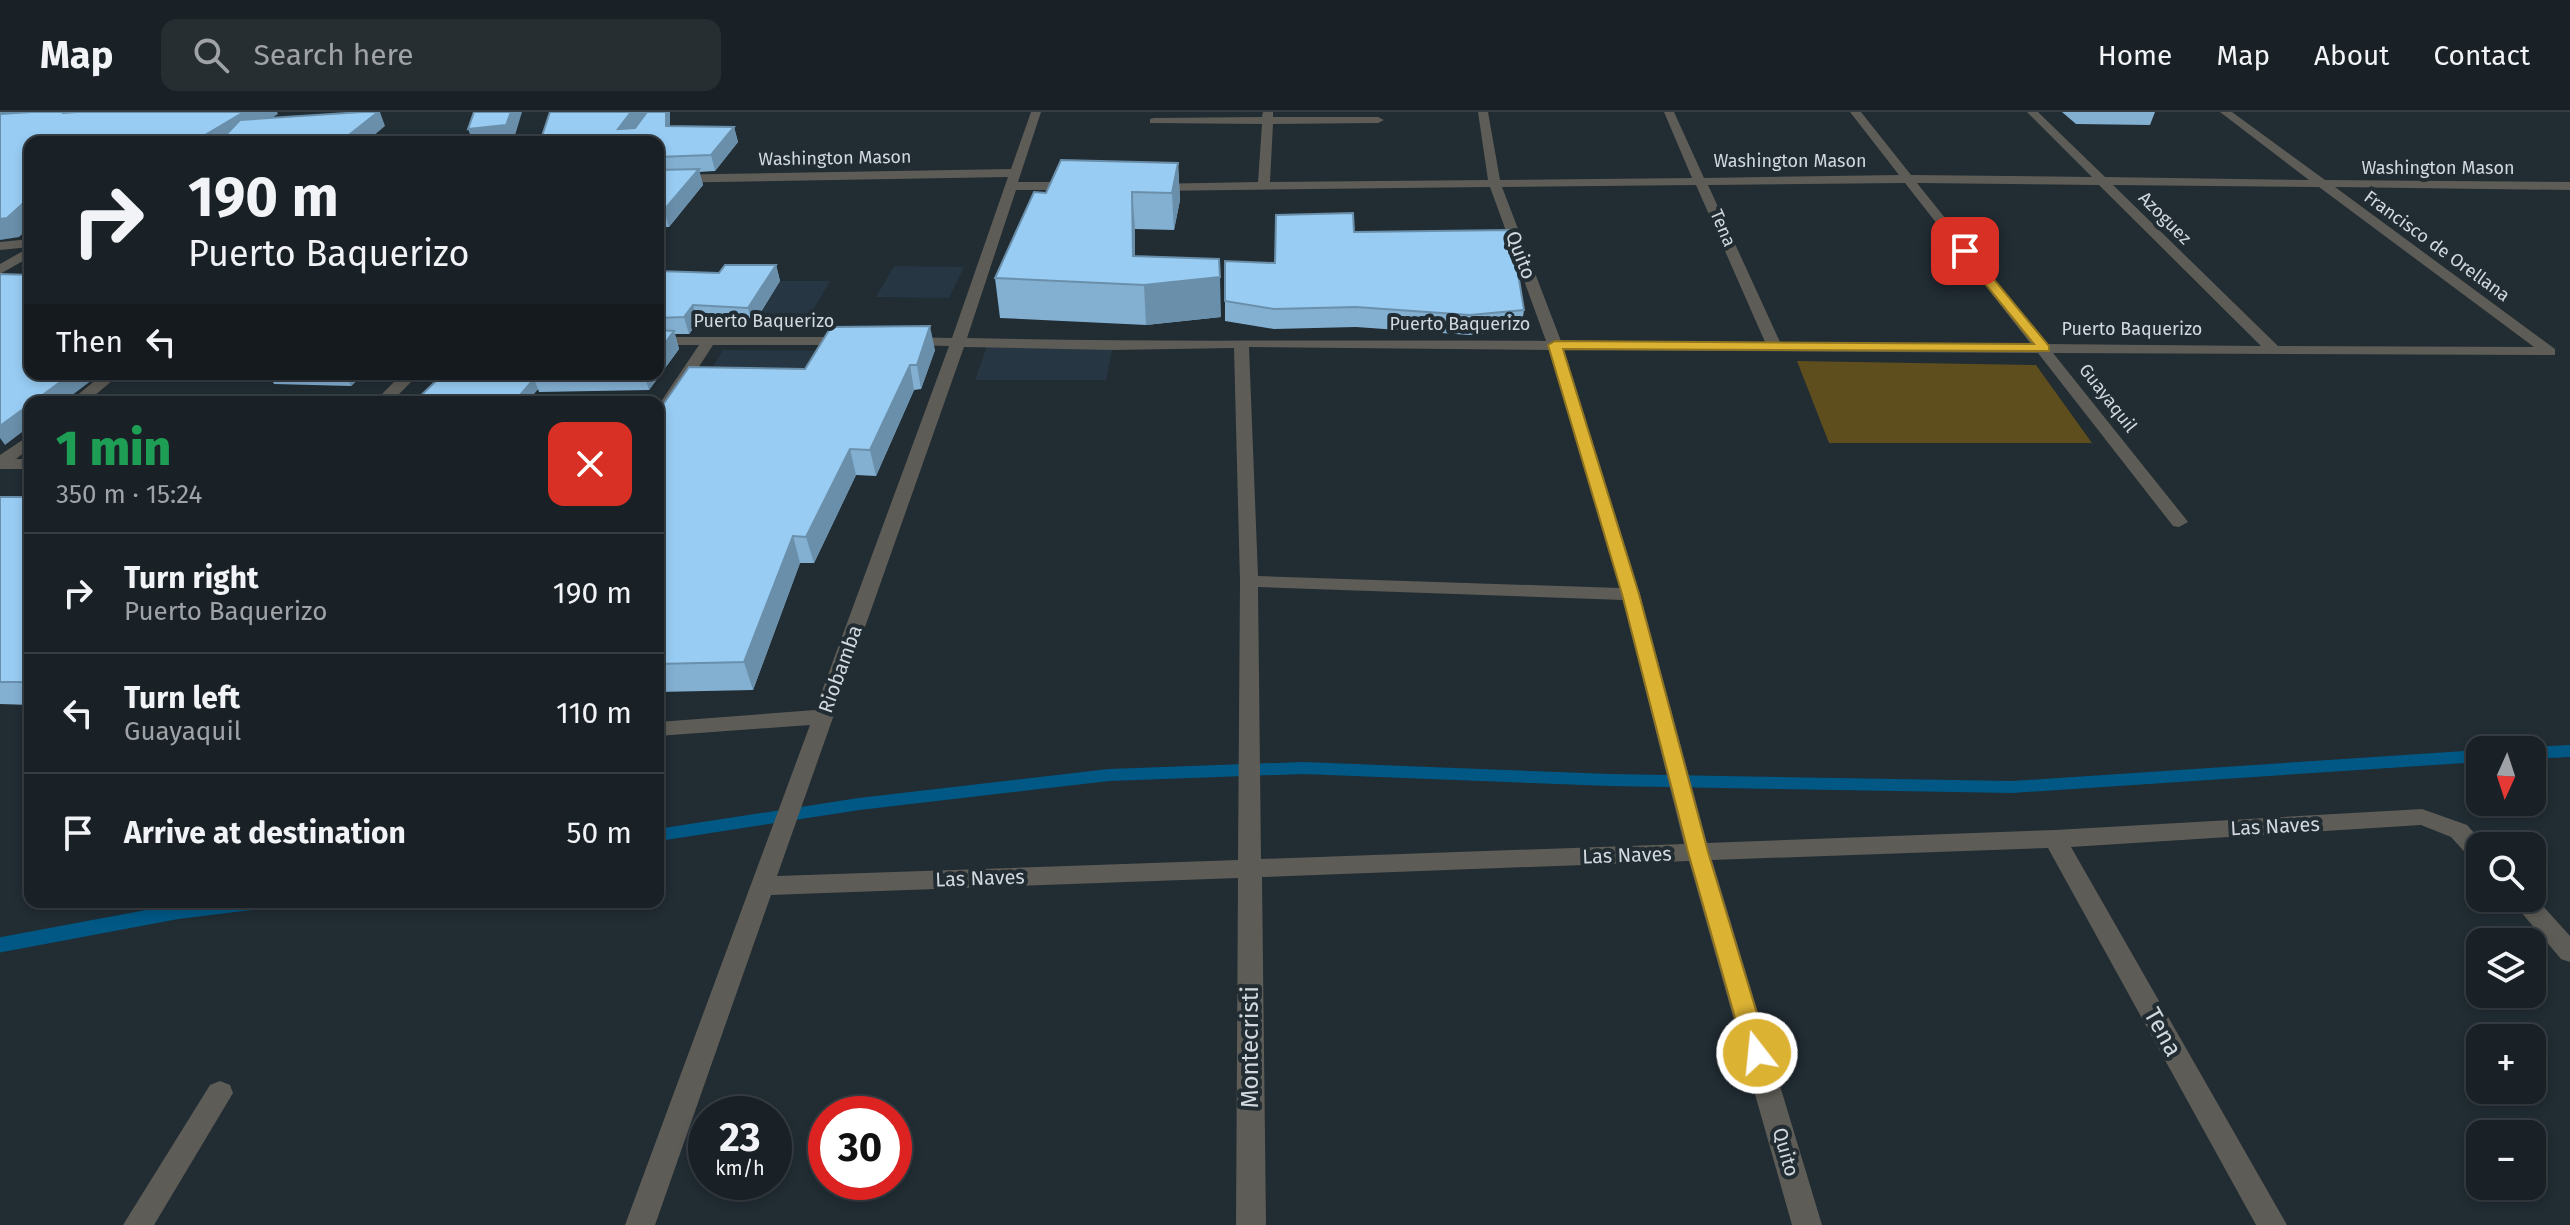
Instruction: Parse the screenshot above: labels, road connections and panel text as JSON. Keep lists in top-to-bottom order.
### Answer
{
  "streets": {
    "street": [
      "Washington Mason",
      "Azoguez",
      "Tena",
      "Francisco de Orellana",
      "Quito",
      "Puerto Baquerizo",
      "Guayaquil",
      "Riobamba",
      "Las Naves",
      "Montecristi"
    ]
  },
  "crossings": [
    ["Washington Mason", "Azoguez"],
    ["Washington Mason", "Tena"],
    ["Washington Mason", "Francisco de Orellana"],
    ["Washington Mason", "Quito"],
    ["Washington Mason", "Guayaquil"],
    ["Washington Mason", "Riobamba"],
    ["Azoguez", "Puerto Baquerizo"],
    ["Tena", "Puerto Baquerizo"],
    ["Tena", "Las Naves"],
    ["Francisco de Orellana", "Puerto Baquerizo"],
    ["Quito", "Puerto Baquerizo"],
    ["Quito", "Las Naves"],
    ["Puerto Baquerizo", "Guayaquil"],
    ["Puerto Baquerizo", "Riobamba"],
    ["Riobamba", "Las Naves"],
    ["Las Naves", "Montecristi"]
  ],
  "north": "bottom",
  "page": {
    "header": "Map",
    "search": "Search here",
    "nav": [
      "Home",
      "Map",
      "About",
      "Contact"
    ],
    "turn": ["190 m", "Puerto Baquerizo"],
    "then": "Then",
    "heading": ["1 min", "350 m · 15:24"],
    "list": [
      {
        "name": "Turn right",
        "note": "Puerto Baquerizo",
        "value": "190 m"
      },
      {
        "name": "Turn left",
        "note": "Guayaquil",
        "value": "110 m"
      },
      {
        "name": "Arrive at destination",
        "value": "50 m"
      }
    ],
    "map_buttons": ["+", "−"],
    "speed": "23 km/h",
    "limit": "30"
  }
}
